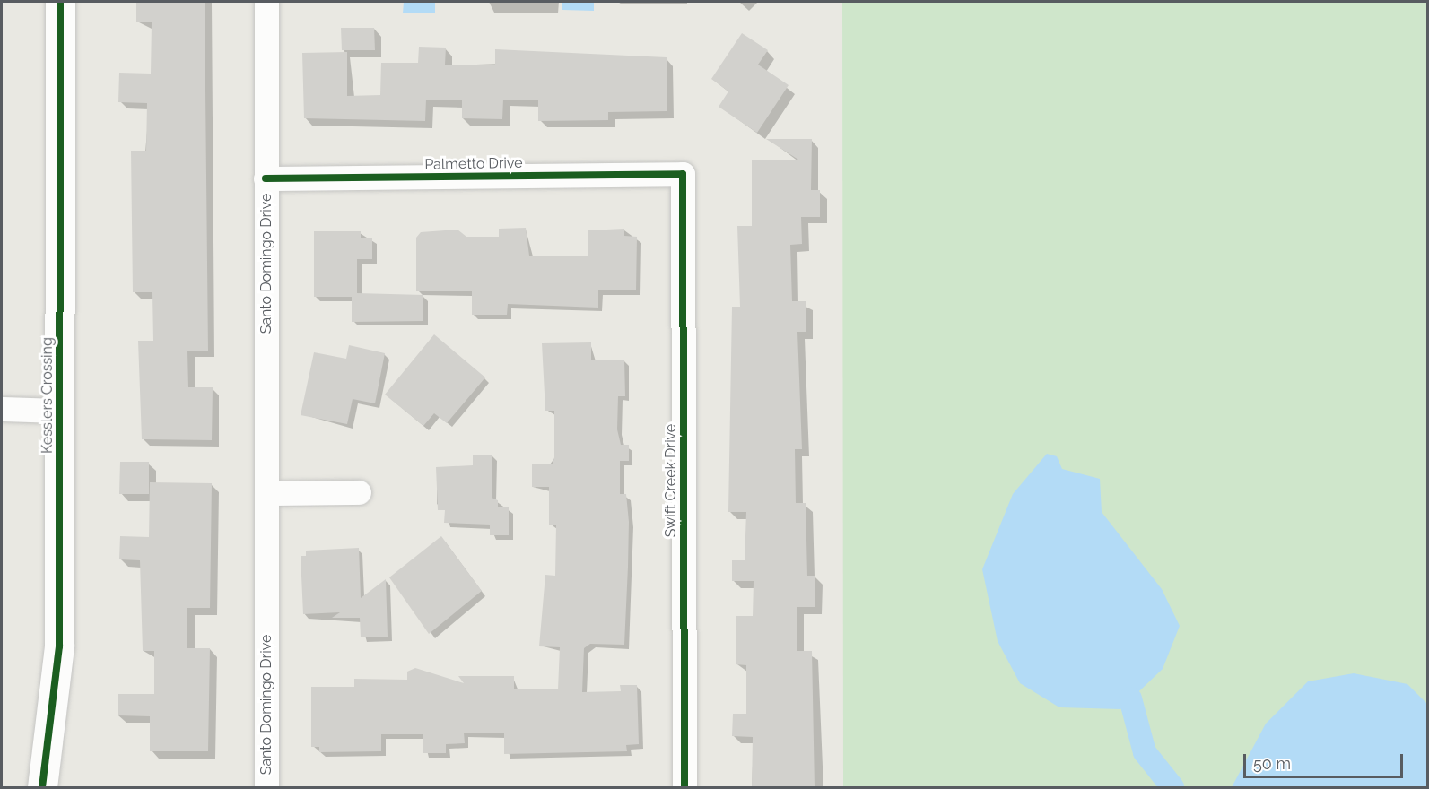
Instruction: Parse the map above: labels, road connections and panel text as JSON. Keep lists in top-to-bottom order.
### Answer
{
  "streets": {
    "street": [
      "Palmetto Drive",
      "Santo Domingo Drive",
      "Kesslers Crossing",
      "Swift Creek Drive"
    ]
  },
  "crossings": [
    ["Palmetto Drive", "Santo Domingo Drive"],
    ["Palmetto Drive", "Swift Creek Drive"]
  ],
  "scale_bar": "50 m"
}
